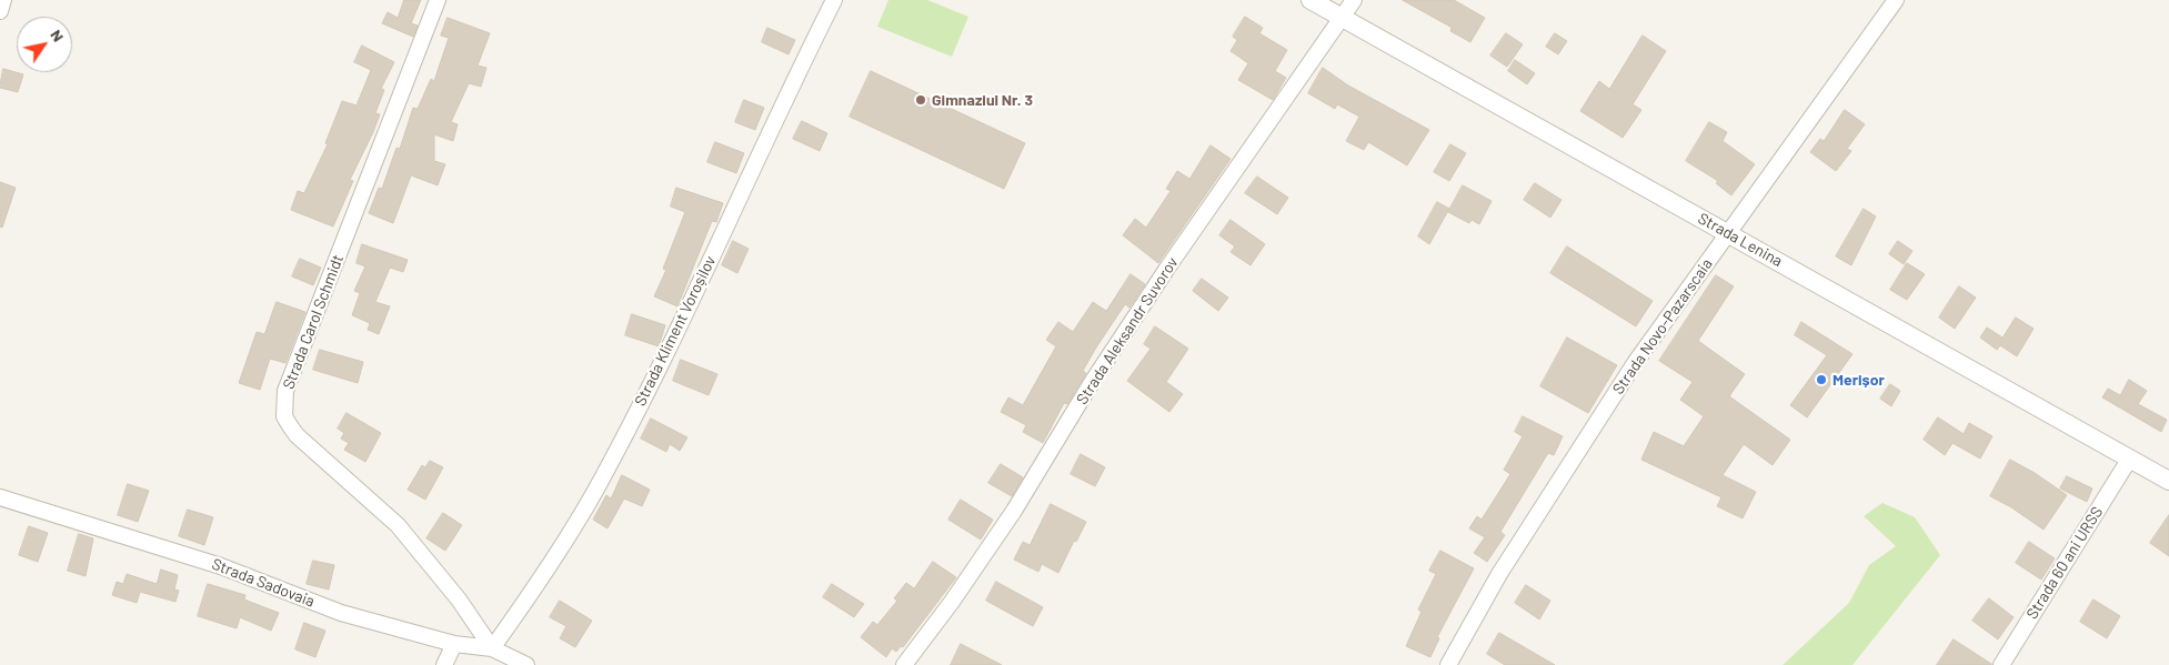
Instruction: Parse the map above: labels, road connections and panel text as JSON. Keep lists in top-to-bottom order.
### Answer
{
  "streets": {
    "street": [
      "Strada Lenina",
      "Strada Carol Schmidt",
      "Strada Novo-Pazarscaia",
      "Strada Kliment Voroșilov",
      "Strada Aleksandr Suvorov",
      "Strada 60 ani URSS",
      "Strada Sadovaia"
    ]
  },
  "crossings": [
    ["Strada Lenina", "Strada Novo-Pazarscaia"],
    ["Strada Lenina", "Strada Aleksandr Suvorov"],
    ["Strada Lenina", "Strada 60 ani URSS"],
    ["Strada Carol Schmidt", "Strada Kliment Voroșilov"],
    ["Strada Carol Schmidt", "Strada Sadovaia"],
    ["Strada Kliment Voroșilov", "Strada Sadovaia"]
  ],
  "places": ["Gimnaziul Nr. 3", "Merișor"],
  "north": "top right"
}
